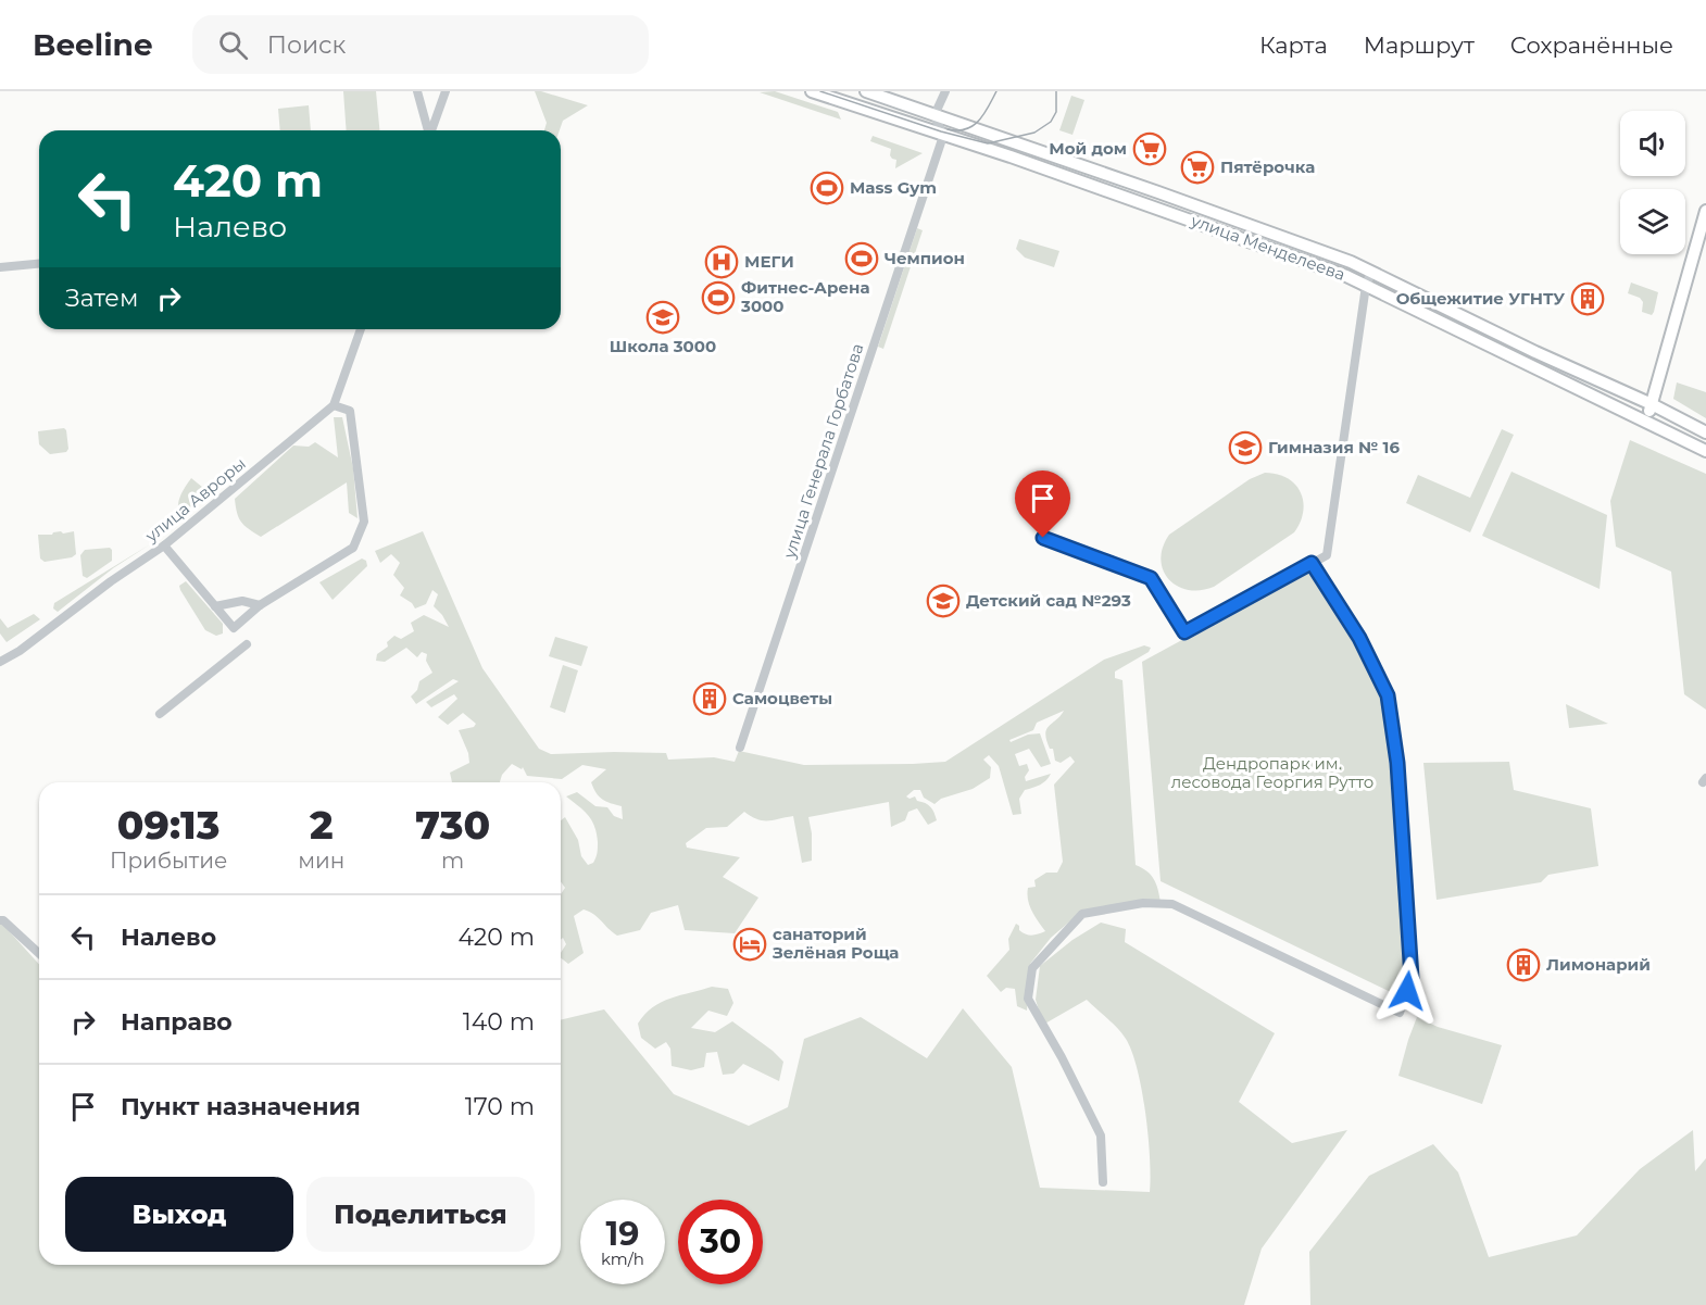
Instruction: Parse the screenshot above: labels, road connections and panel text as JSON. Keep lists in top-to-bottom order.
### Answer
{
  "streets": {
    "main road": ["улица Менделеева"],
    "street": ["улица Генерала Горбатова", "улица Авроры"]
  },
  "crossings": [
    ["улица Менделеева", "улица Генерала Горбатова"]
  ],
  "parks": ["Дендропарк им. лесовода Георгия Рутто"],
  "places": {
    "supermarket": ["Мой дом", "Пятёрочка"],
    "sports": ["Mass Gym", "Чемпион", "Фитнес-Арена 3000"],
    "hospital": ["МЕГИ"],
    "building": ["Общежитие УГНТУ", "Самоцветы", "Лимонарий"],
    "school or university": ["Школа 3000", "Гимназия № 16", "Детский сад №293"],
    "hotel": ["санаторий Зелёная Роща"]
  },
  "page": {
    "header": "Beeline",
    "search": "Поиск",
    "nav": ["Карта", "Маршрут", "Сохранённые"],
    "turn": ["420 m", "Налево"],
    "then": "Затем",
    "eta": [
      "09:13",
      "Прибытие",
      "2",
      "мин",
      "730",
      "m"
    ],
    "list": [
      {
        "name": "Налево",
        "value": "420 m"
      },
      {
        "name": "Направо",
        "value": "140 m"
      },
      {
        "name": "Пункт назначения",
        "value": "170 m"
      }
    ],
    "buttons": ["Выход", "Поделиться"],
    "speed": "19 km/h",
    "limit": "30"
  }
}
